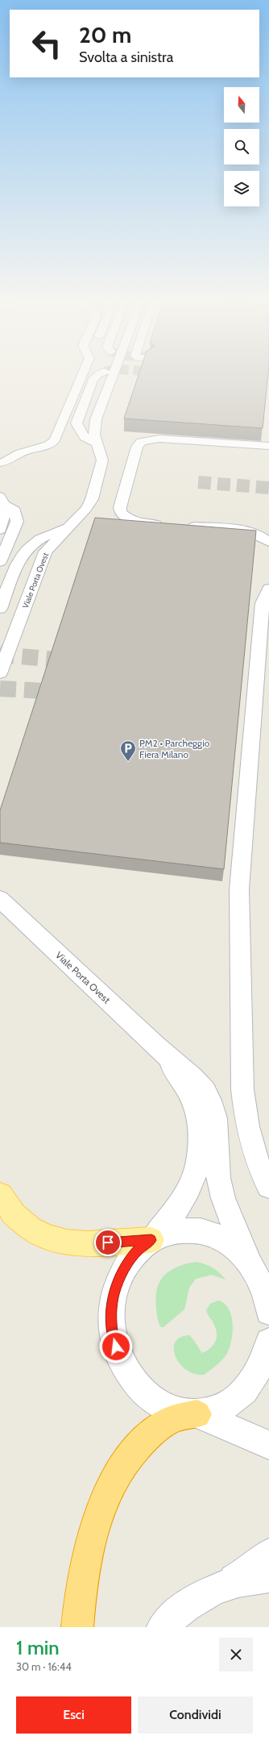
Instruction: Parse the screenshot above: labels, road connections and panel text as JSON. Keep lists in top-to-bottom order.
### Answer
{
  "streets": {
    "street": ["Viale Porta Ovest"]
  },
  "places": {
    "parking": ["PM2 • Parcheggio Fiera Milano"]
  },
  "north": "top",
  "page": {
    "turn": ["20 m", "Svolta a sinistra"],
    "heading": ["1 min", "30 m · 16:44"],
    "buttons": ["Esci", "Condividi"]
  }
}
